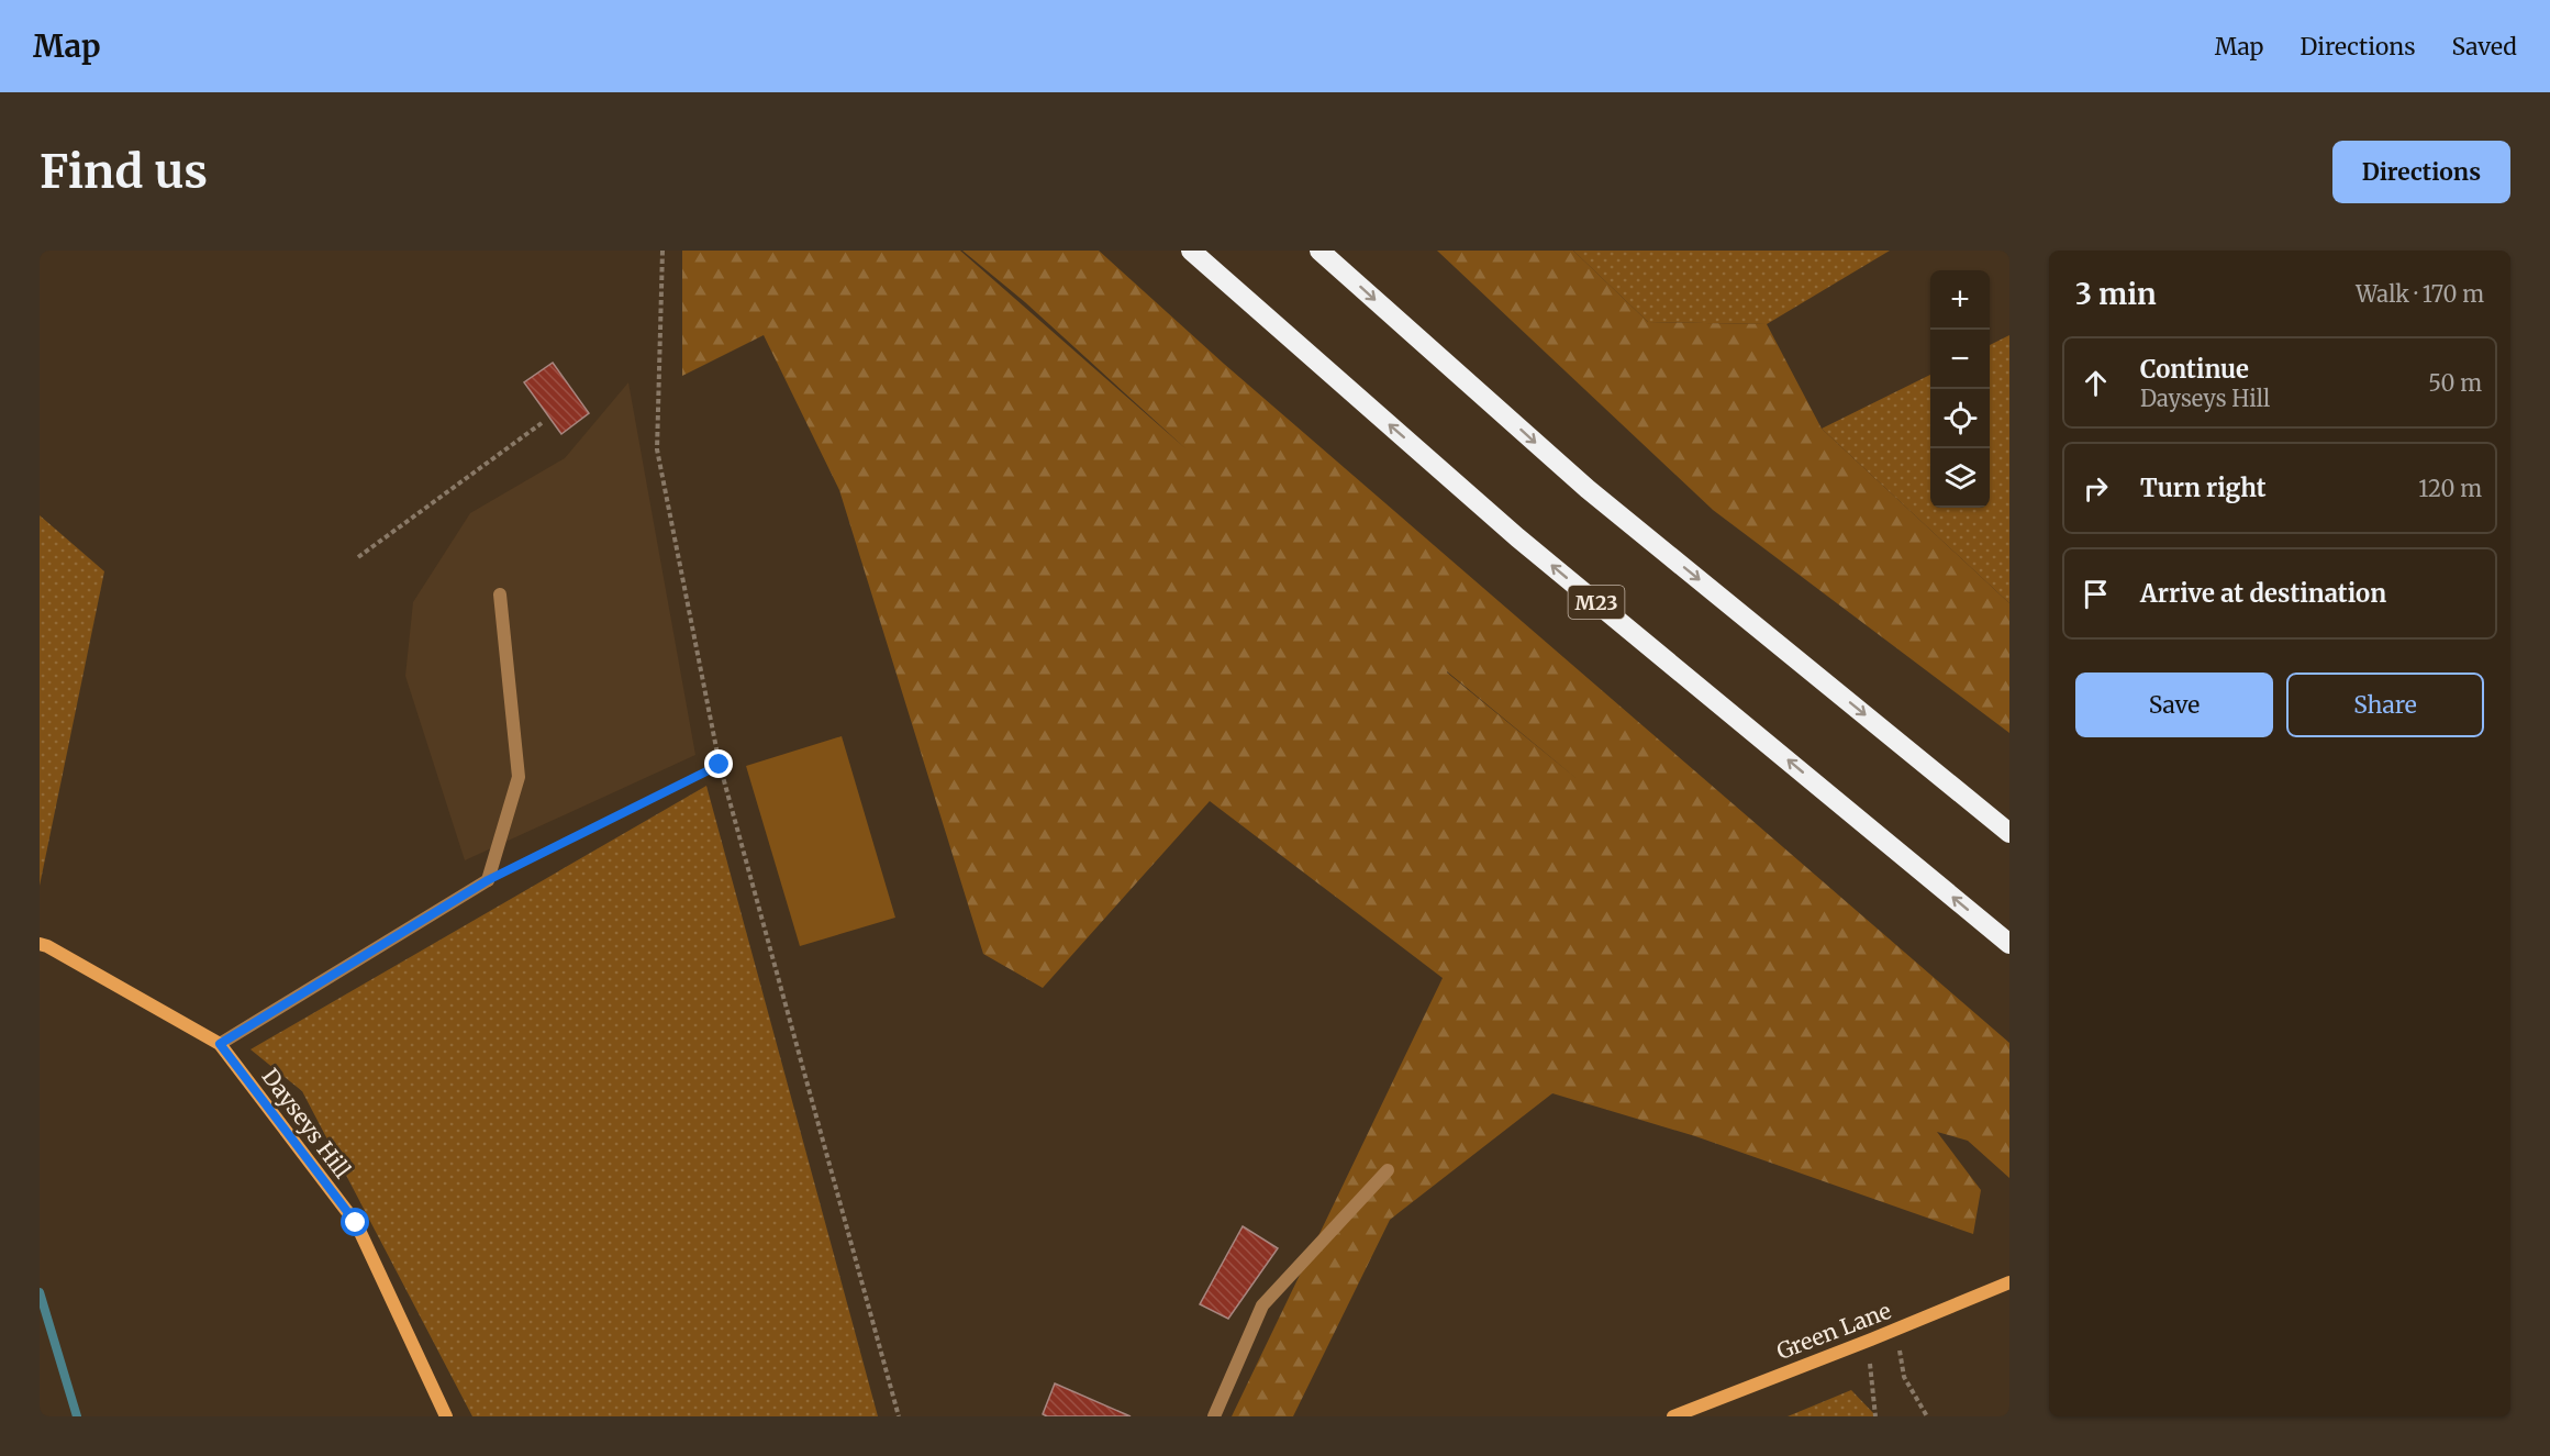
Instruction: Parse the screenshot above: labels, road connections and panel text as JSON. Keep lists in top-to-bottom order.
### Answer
{
  "streets": {
    "highway": ["M23"],
    "street": ["Dayseys Hill", "Green Lane"]
  },
  "page": {
    "header": "Map",
    "nav": ["Map", "Directions", "Saved"],
    "buttons": [
      "Directions",
      ["Save", "Share"]
    ],
    "title": "Find us",
    "heading": ["3 min", "Walk · 170 m"],
    "map_buttons": ["+", "−"],
    "list": [
      ["Continue", "Dayseys Hill", "50 m"],
      ["Turn right", "120 m"],
      "Arrive at destination"
    ]
  }
}
